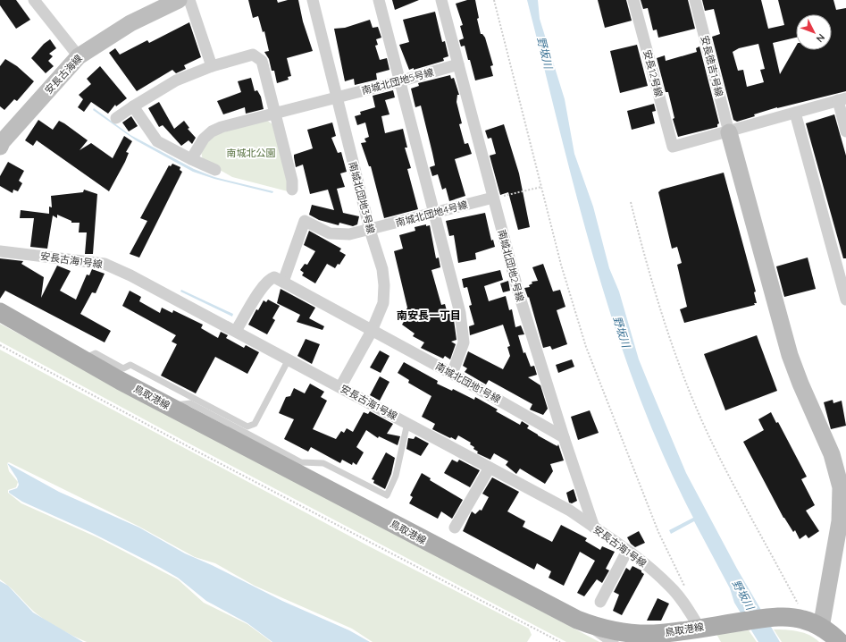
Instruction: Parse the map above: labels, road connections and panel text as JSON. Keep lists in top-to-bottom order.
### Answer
{
  "streets": {
    "main road": ["鳥取港線"],
    "street": [
      "安長徳吉1号線",
      "安長12号線",
      "安長古海線",
      "南城北団地5号線",
      "南城北団地3号線",
      "南城北団地4号線",
      "安長古海1号線",
      "南城北団地2号線",
      "南城北団地1号線"
    ]
  },
  "crossings": [
    ["安長徳吉1号線", "安長12号線"],
    ["南城北団地5号線", "南城北団地3号線"],
    ["南城北団地5号線", "南城北団地2号線"],
    ["南城北団地3号線", "南城北団地4号線"],
    ["南城北団地3号線", "安長古海1号線"],
    ["南城北団地3号線", "南城北団地1号線"],
    ["南城北団地4号線", "南城北団地2号線"],
    ["南城北団地4号線", "南城北団地1号線"],
    ["安長古海1号線", "南城北団地2号線"],
    ["安長古海1号線", "鳥取港線"],
    ["南城北団地2号線", "南城北団地1号線"]
  ],
  "districts": ["南安長一丁目"],
  "water": ["野坂川"],
  "parks": ["南城北公園"],
  "north": "bottom right"
}
